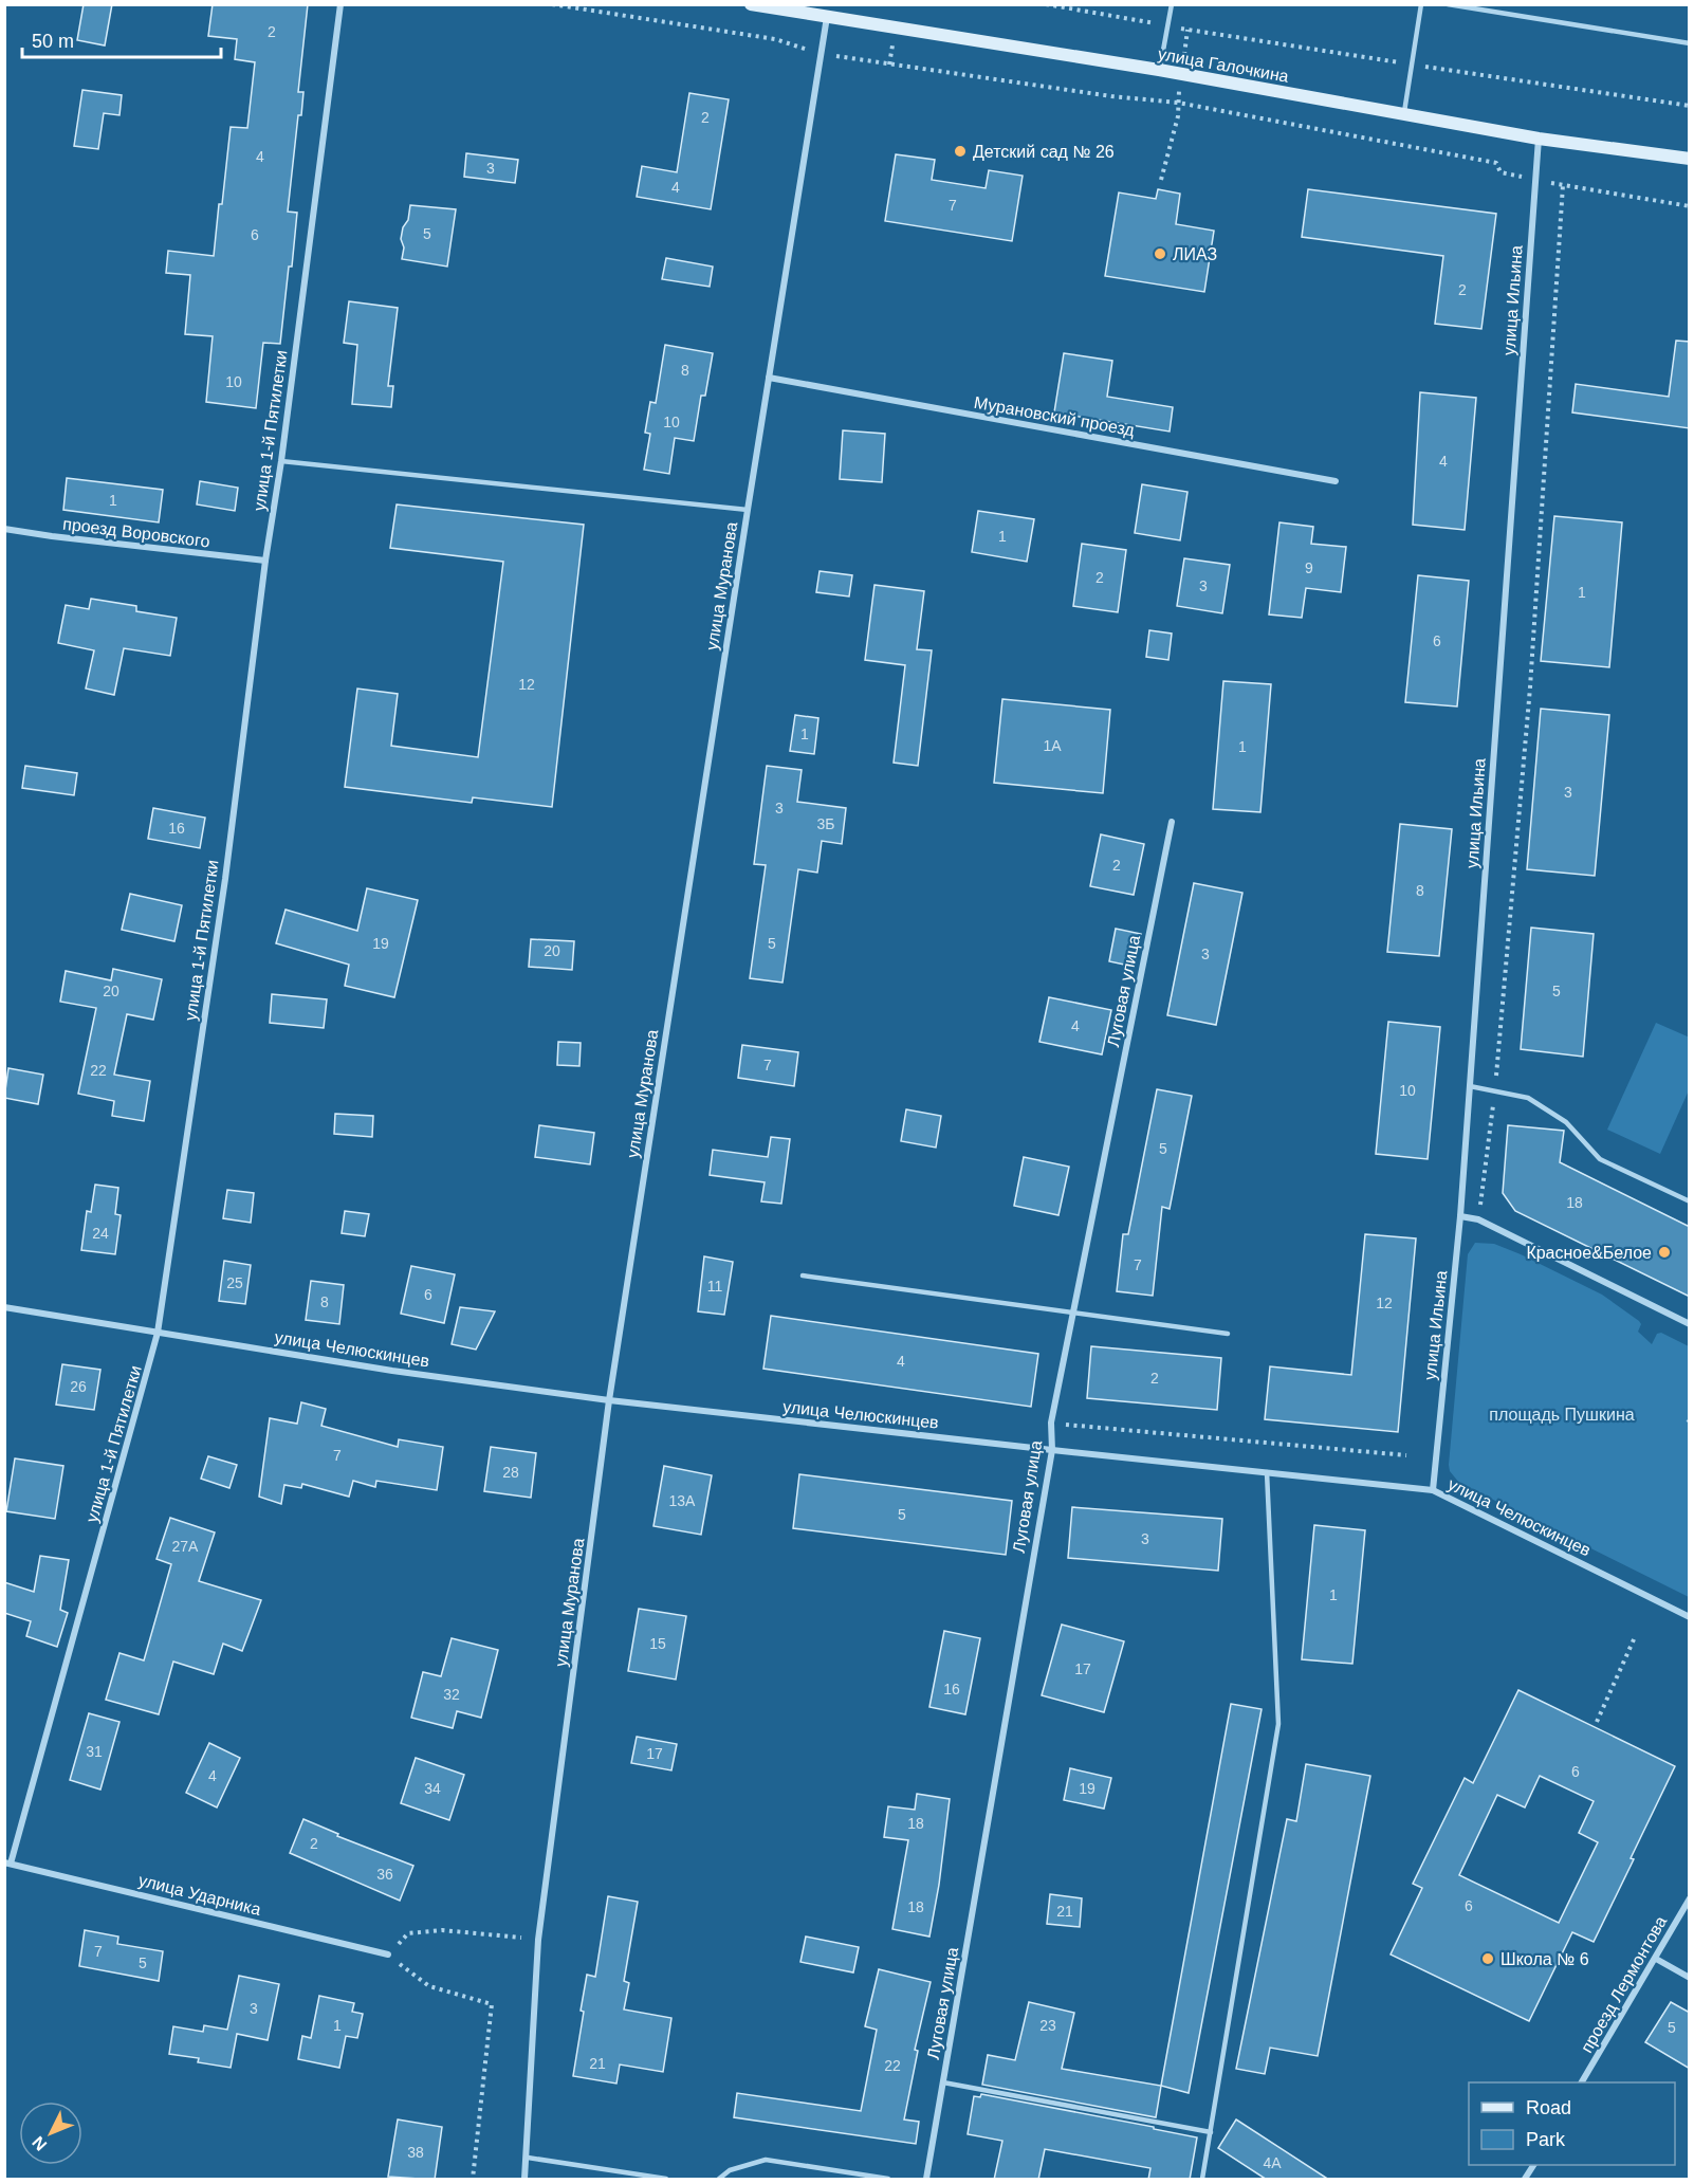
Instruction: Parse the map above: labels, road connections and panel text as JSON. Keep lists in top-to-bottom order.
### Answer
{
  "streets": {
    "street": [
      "улица Галочкина",
      "улица Ильина",
      "Мурановский проезд",
      "улица 1-й Пятилетки",
      "проезд Воровского",
      "улица Муранова",
      "Луговая улица",
      "улица Челюскинцев",
      "улица Ударника",
      "проезд Лермонтова"
    ]
  },
  "crossings": [
    ["улица Галочкина", "улица Ильина"],
    ["улица Галочкина", "улица Муранова"],
    ["улица Ильина", "улица Челюскинцев"],
    ["Мурановский проезд", "улица Муранова"],
    ["улица 1-й Пятилетки", "проезд Воровского"],
    ["улица 1-й Пятилетки", "улица Челюскинцев"],
    ["улица 1-й Пятилетки", "улица Ударника"],
    ["улица Муранова", "улица Челюскинцев"],
    ["Луговая улица", "улица Челюскинцев"]
  ],
  "parks": ["площадь Пушкина"],
  "places": [
    "Детский сад № 26",
    "ЛИАЗ",
    "Красное&Белое",
    "Школа № 6"
  ],
  "house_numbers": [
    "2",
    "2",
    "4",
    "3",
    "4",
    "7",
    "5",
    "6",
    "2",
    "8",
    "10",
    "10",
    "4",
    "1",
    "1",
    "9",
    "2",
    "3",
    "1",
    "6",
    "12",
    "1",
    "1А",
    "1",
    "3",
    "3",
    "3Б",
    "16",
    "2",
    "8",
    "19",
    "5",
    "20",
    "3",
    "20",
    "5",
    "4",
    "7",
    "22",
    "10",
    "5",
    "18",
    "24",
    "7",
    "25",
    "11",
    "6",
    "8",
    "12",
    "4",
    "2",
    "26",
    "7",
    "28",
    "13А",
    "5",
    "3",
    "27А",
    "1",
    "15",
    "17",
    "16",
    "32",
    "31",
    "17",
    "6",
    "4",
    "34",
    "19",
    "18",
    "2",
    "36",
    "6",
    "18",
    "21",
    "7",
    "5",
    "3",
    "1",
    "23",
    "5",
    "21",
    "22",
    "38",
    "4А"
  ],
  "legend": ["Road", "Park"],
  "scale_bar": "50 m",
  "north": "bottom left"
}
